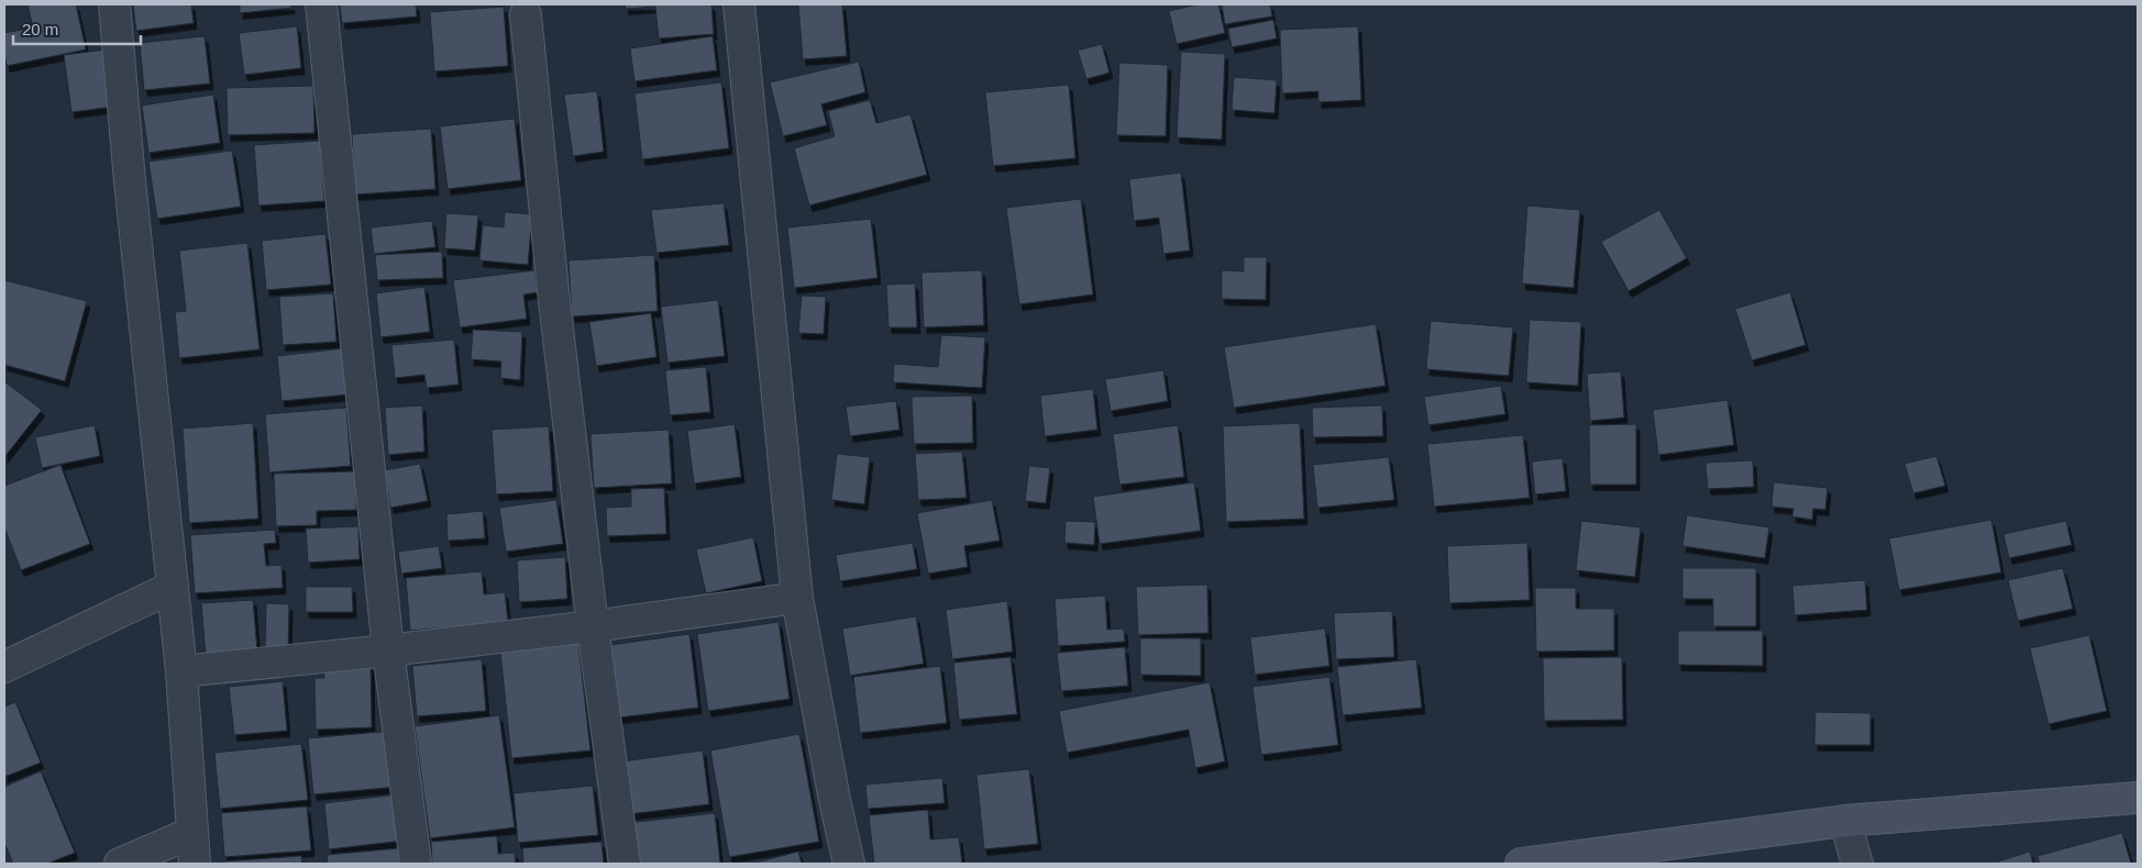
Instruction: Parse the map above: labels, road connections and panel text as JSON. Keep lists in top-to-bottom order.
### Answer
{
  "scale_bar": "20 m"
}
